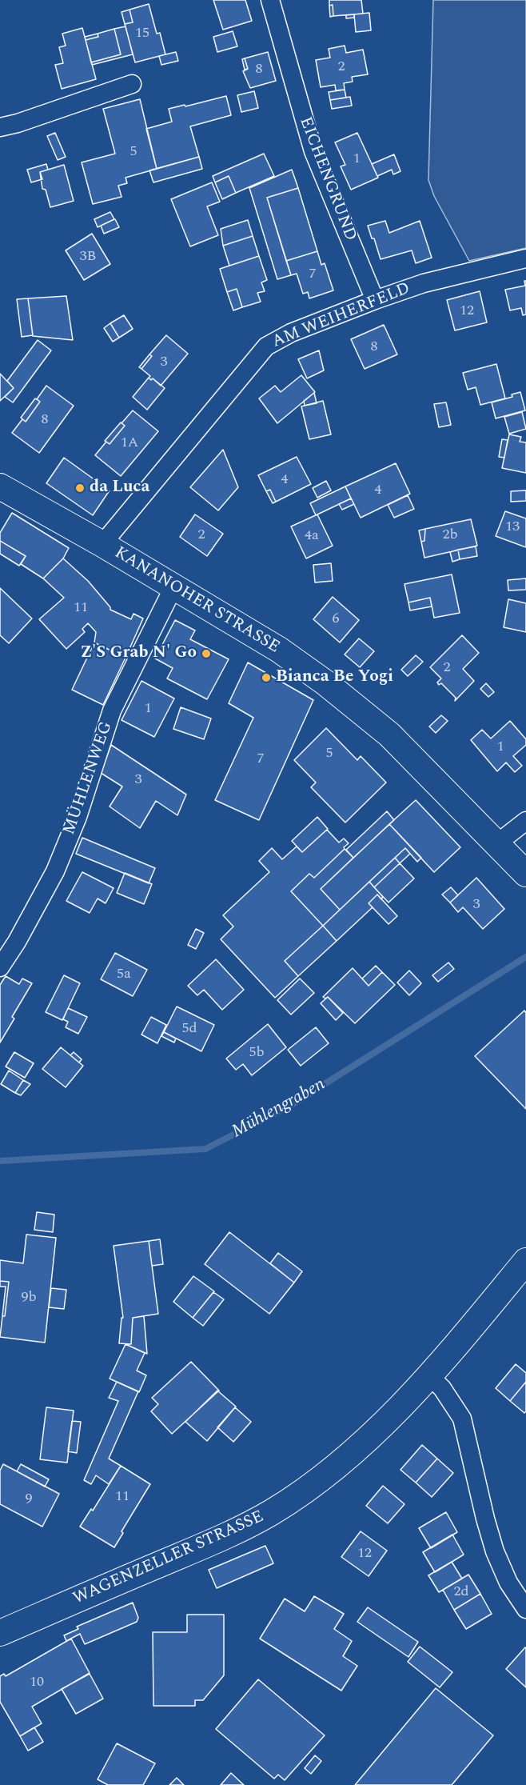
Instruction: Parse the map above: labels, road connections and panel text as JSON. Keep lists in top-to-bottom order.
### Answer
{
  "streets": {
    "street": [
      "EICHENGRUND",
      "AM WEIHERFELD",
      "KANANOHER STRASSE",
      "MÜHLENWEG",
      "WAGENZELLER STRASSE"
    ]
  },
  "crossings": [
    ["EICHENGRUND", "AM WEIHERFELD"],
    ["AM WEIHERFELD", "KANANOHER STRASSE"],
    ["KANANOHER STRASSE", "MÜHLENWEG"]
  ],
  "water": ["Mühlengraben"],
  "places": ["da Luca", "Z'S Grab N' Go", "Bianca Be Yogi"],
  "house_numbers": [
    "15",
    "2",
    "8",
    "5",
    "1",
    "3B",
    "7",
    "12",
    "8",
    "3",
    "8",
    "1A",
    "4",
    "4",
    "13",
    "2",
    "2b",
    "4a",
    "11",
    "6",
    "2",
    "1",
    "1",
    "5",
    "7",
    "3",
    "3",
    "5a",
    "5d",
    "5b",
    "9b",
    "11",
    "9",
    "12",
    "2d",
    "10"
  ]
}
